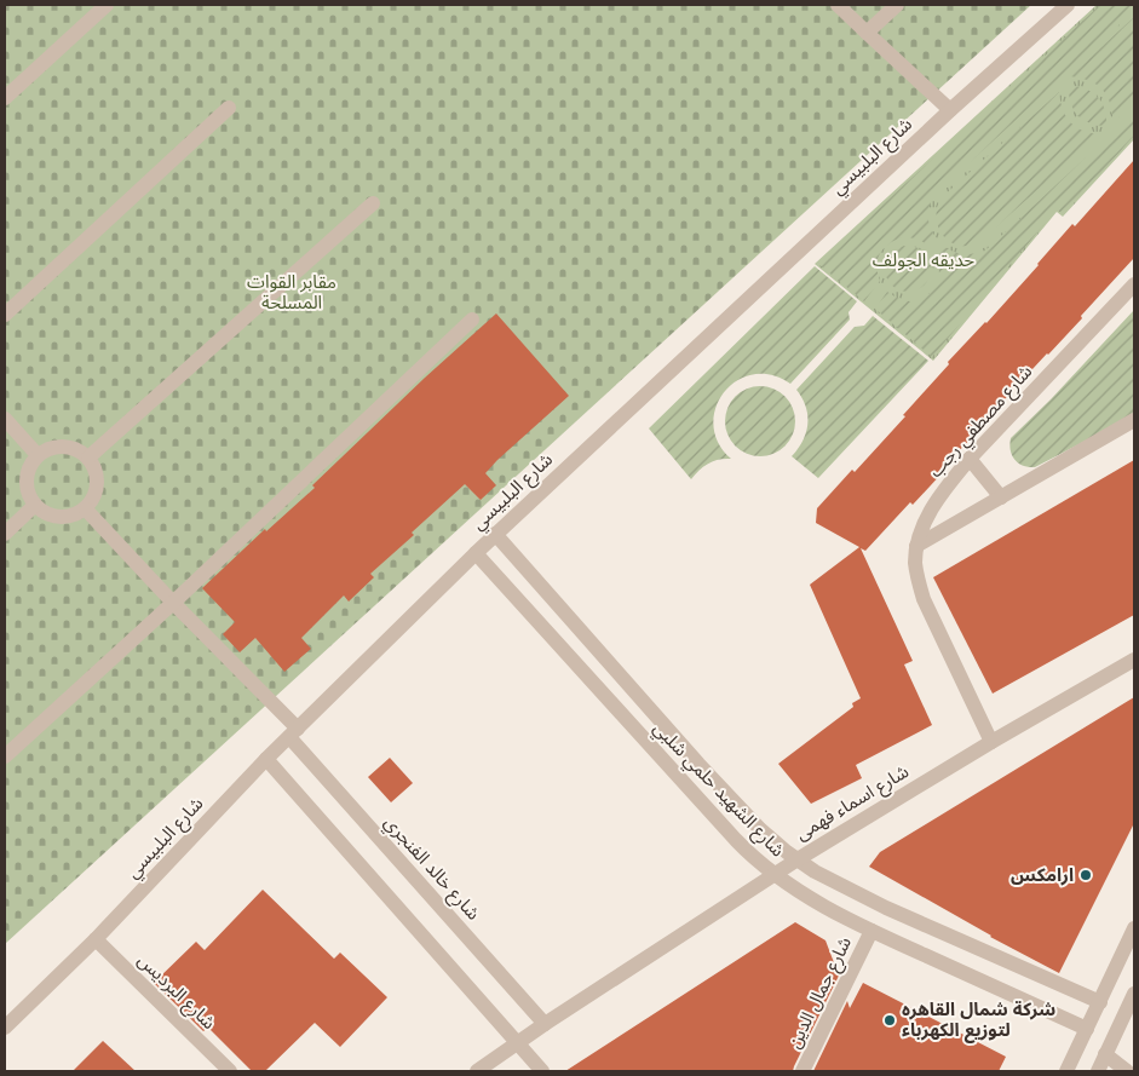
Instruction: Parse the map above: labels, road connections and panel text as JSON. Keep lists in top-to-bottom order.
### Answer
{
  "streets": {
    "street": [
      "شارع البلبيسي",
      "شارع مصطفي رجب",
      "شارع الشهيد حلمي شلبي",
      "شارع اسماء فهمى",
      "شارع خالد الفنجري",
      "شارع البرديس",
      "شارع جمال الدين"
    ]
  },
  "crossings": [
    ["شارع البلبيسي", "شارع الشهيد حلمي شلبي"],
    ["شارع البلبيسي", "شارع خالد الفنجري"],
    ["شارع البلبيسي", "شارع البرديس"],
    ["شارع مصطفي رجب", "شارع اسماء فهمى"],
    ["شارع الشهيد حلمي شلبي", "شارع اسماء فهمى"],
    ["شارع الشهيد حلمي شلبي", "شارع جمال الدين"],
    ["شارع اسماء فهمى", "شارع خالد الفنجري"]
  ],
  "parks": ["حديقه الجولف", "مقابر القوات المسلحة"],
  "places": ["ارامكس", "شركة شمال القاهره لتوزيع الكهرباء"]
}
